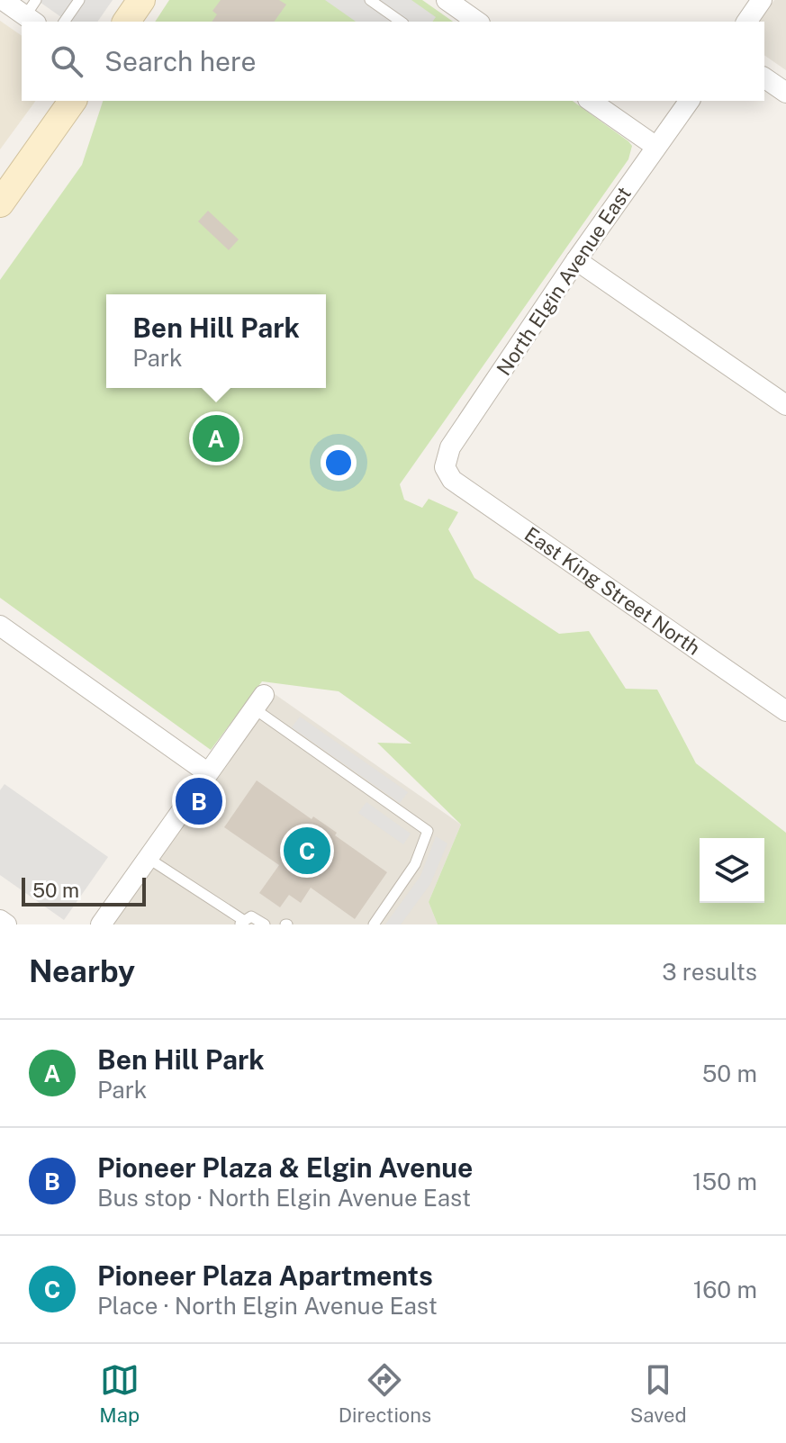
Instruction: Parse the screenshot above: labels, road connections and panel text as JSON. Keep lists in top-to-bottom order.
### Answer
{
  "streets": {
    "street": ["North Elgin Avenue East", "East King Street North"]
  },
  "crossings": [
    ["North Elgin Avenue East", "East King Street North"]
  ],
  "scale_bar": "50 m",
  "page": {
    "search": "Search here",
    "popup": ["Ben Hill Park", "Park"],
    "pins": ["A", "B", "C"],
    "scale": "50 m",
    "heading": ["Nearby", "3 results"],
    "list": [
      {
        "mark": "A",
        "name": "Ben Hill Park",
        "note": "Park",
        "value": "50 m"
      },
      {
        "mark": "B",
        "name": "Pioneer Plaza & Elgin Avenue",
        "note": "Bus stop · North Elgin Avenue East",
        "value": "150 m"
      },
      {
        "mark": "C",
        "name": "Pioneer Plaza Apartments",
        "note": "Place · North Elgin Avenue East",
        "value": "160 m"
      }
    ],
    "nav": ["Map", "Directions", "Saved"]
  }
}
